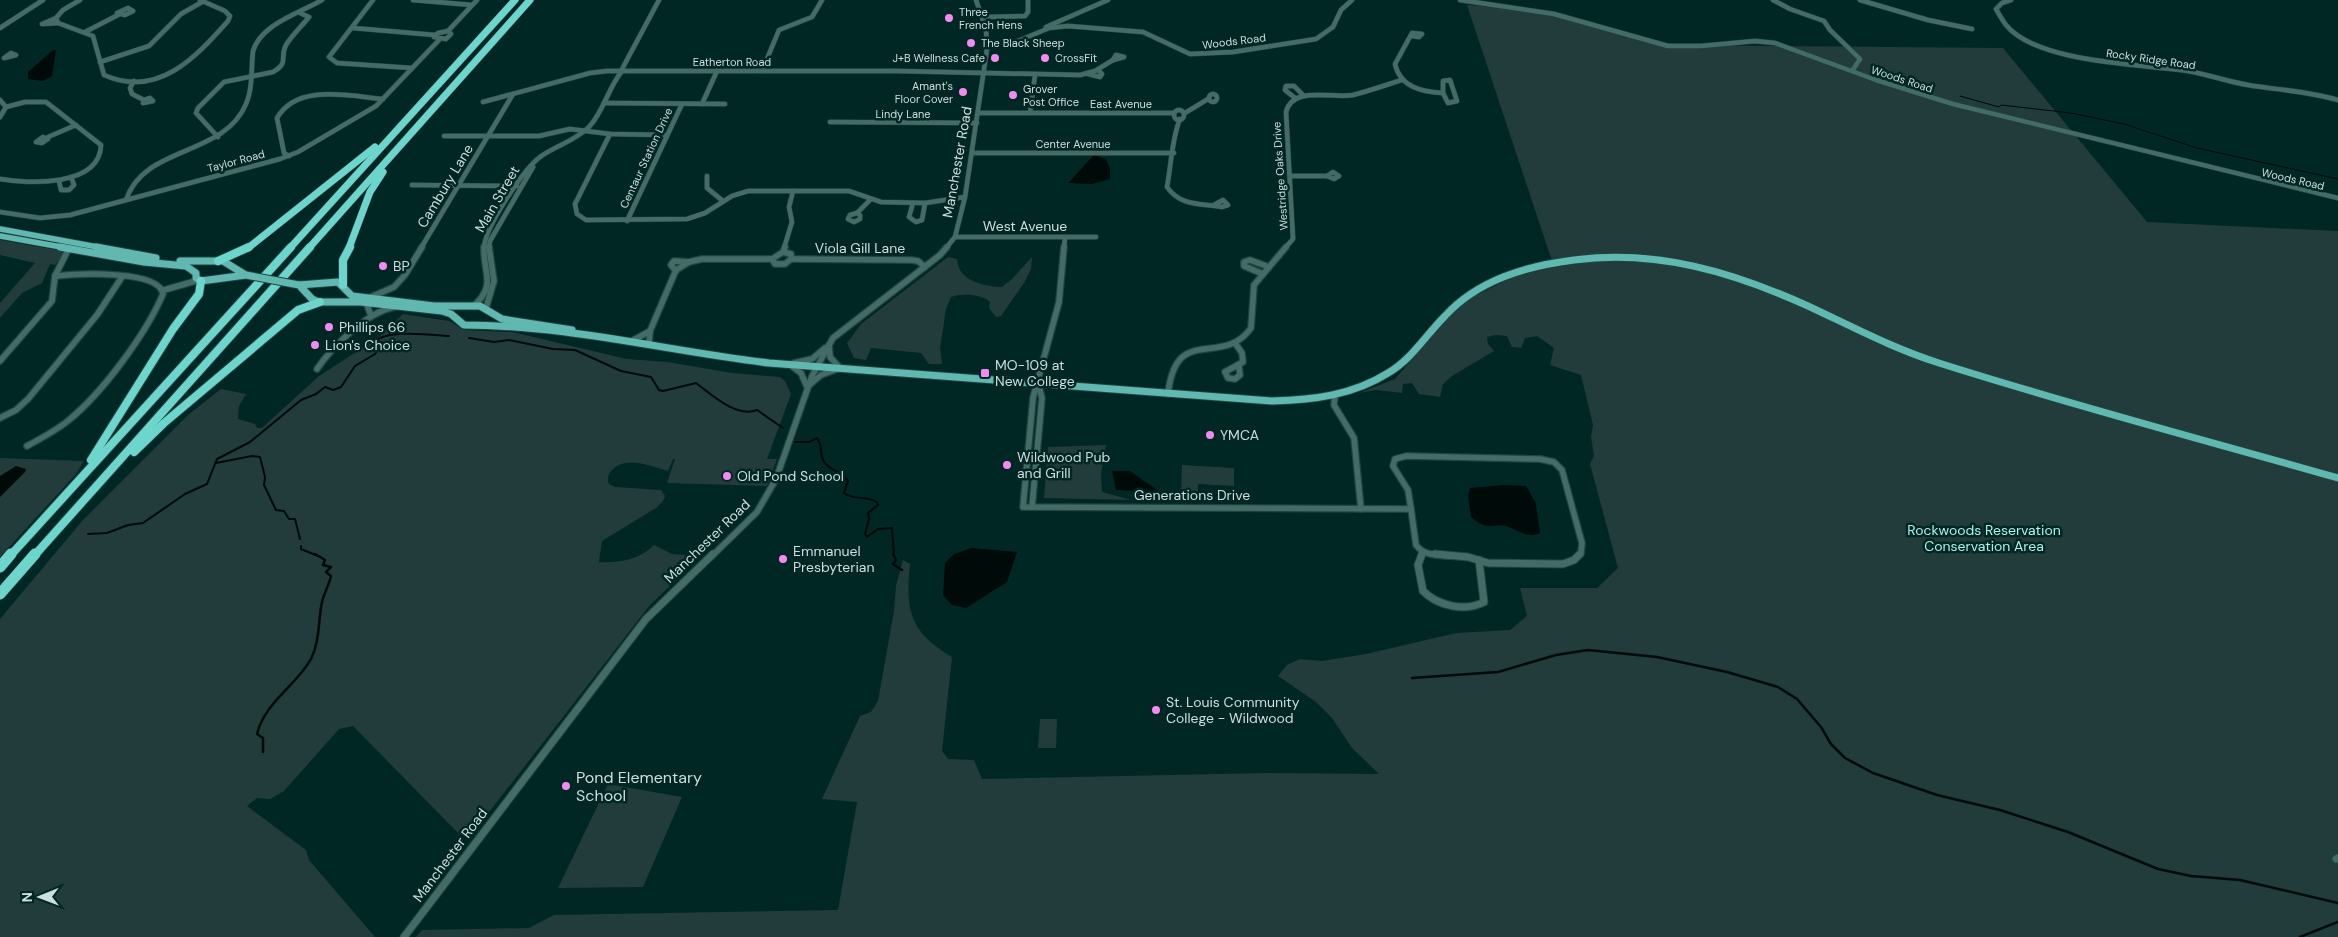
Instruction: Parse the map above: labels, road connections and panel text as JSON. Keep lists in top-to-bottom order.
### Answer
{
  "streets": {
    "street": [
      "Woods Road",
      "Rocky Ridge Road",
      "Eatherton Road",
      "East Avenue",
      "Lindy Lane",
      "Center Avenue",
      "Centaur Station Drive",
      "Taylor Road",
      "Manchester Road",
      "Westridge Oaks Drive",
      "Cambury Lane",
      "Main Street",
      "West Avenue",
      "Viola Gill Lane",
      "Generations Drive"
    ]
  },
  "crossings": [
    ["Woods Road", "Manchester Road"],
    ["Eatherton Road", "Manchester Road"],
    ["Eatherton Road", "Cambury Lane"],
    ["Eatherton Road", "Main Street"],
    ["East Avenue", "Manchester Road"],
    ["Lindy Lane", "Manchester Road"],
    ["Center Avenue", "Manchester Road"],
    ["Manchester Road", "West Avenue"],
    ["Manchester Road", "Viola Gill Lane"]
  ],
  "parks": ["Rockwoods Reservation Conservation Area"],
  "places": {
    "other": [
      "Three French Hens",
      "The Black Sheep",
      "J+B Wellness Cafe",
      "CrossFit",
      "Amant's Floor Cover",
      "Grover Post Office",
      "BP",
      "Phillips 66",
      "Lion's Choice",
      "YMCA",
      "Wildwood Pub and Grill",
      "Old Pond School",
      "Emmanuel Presbyterian",
      "St. Louis Community College - Wildwood",
      "Pond Elementary School"
    ],
    "transit": ["MO-109 at New College"]
  },
  "north": "left"
}
